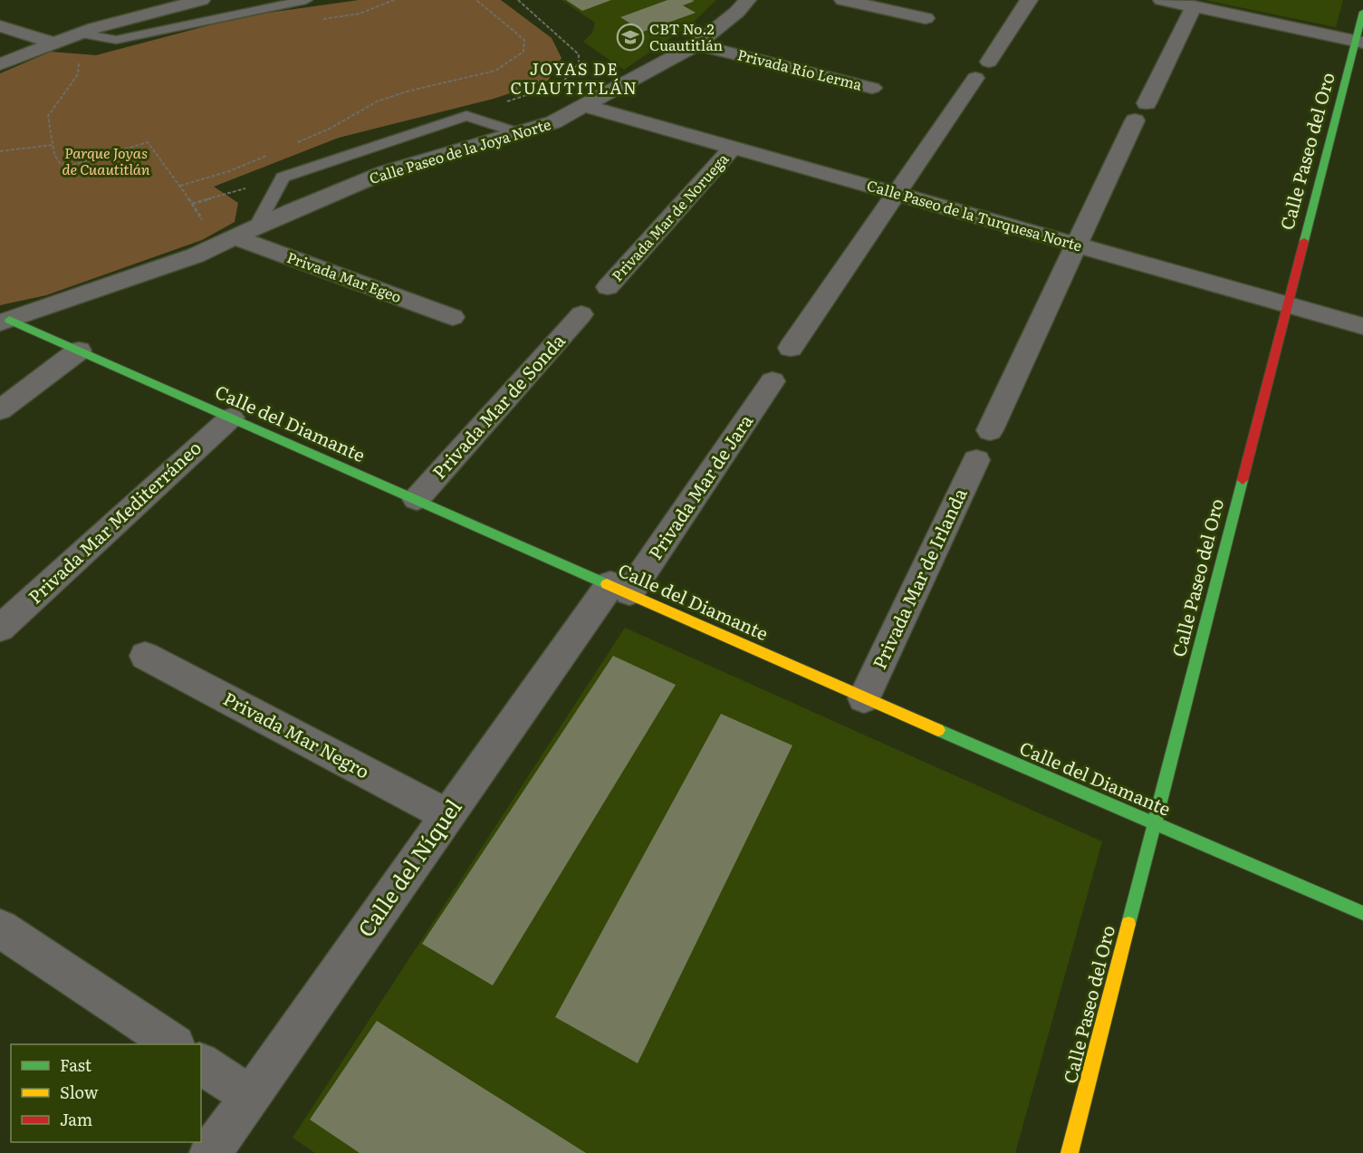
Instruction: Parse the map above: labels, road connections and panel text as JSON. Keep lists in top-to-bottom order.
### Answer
{
  "streets": {
    "street": [
      "Privada Río Lerma",
      "Calle Paseo de la Joya Norte",
      "Calle Paseo del Oro",
      "Calle Paseo de la Turquesa Norte",
      "Privada Mar de Noruega",
      "Privada Mar Egeo",
      "Privada Mar de Sonda",
      "Calle del Diamante",
      "Privada Mar de Jara",
      "Privada Mar Mediterráneo",
      "Privada Mar de Irlanda",
      "Privada Mar Negro",
      "Calle del Níquel"
    ]
  },
  "crossings": [
    ["Privada Río Lerma", "Calle Paseo de la Joya Norte"],
    ["Calle Paseo de la Joya Norte", "Calle Paseo de la Turquesa Norte"],
    ["Calle Paseo de la Joya Norte", "Privada Mar Egeo"],
    ["Calle Paseo de la Joya Norte", "Calle del Diamante"],
    ["Calle Paseo del Oro", "Calle Paseo de la Turquesa Norte"],
    ["Calle Paseo del Oro", "Calle del Diamante"],
    ["Calle Paseo de la Turquesa Norte", "Privada Mar de Noruega"],
    ["Privada Mar de Sonda", "Calle del Diamante"],
    ["Calle del Diamante", "Privada Mar de Jara"],
    ["Calle del Diamante", "Privada Mar Mediterráneo"],
    ["Calle del Diamante", "Privada Mar de Irlanda"],
    ["Calle del Diamante", "Calle del Níquel"],
    ["Privada Mar de Jara", "Calle del Níquel"],
    ["Privada Mar Negro", "Calle del Níquel"]
  ],
  "districts": ["JOYAS DE CUAUTITLÁN"],
  "parks": ["Parque Joyas de Cuautitlán"],
  "places": {
    "school or university": ["CBT No.2 Cuautitlán"]
  },
  "legend": ["Fast", "Slow", "Jam"]
}
